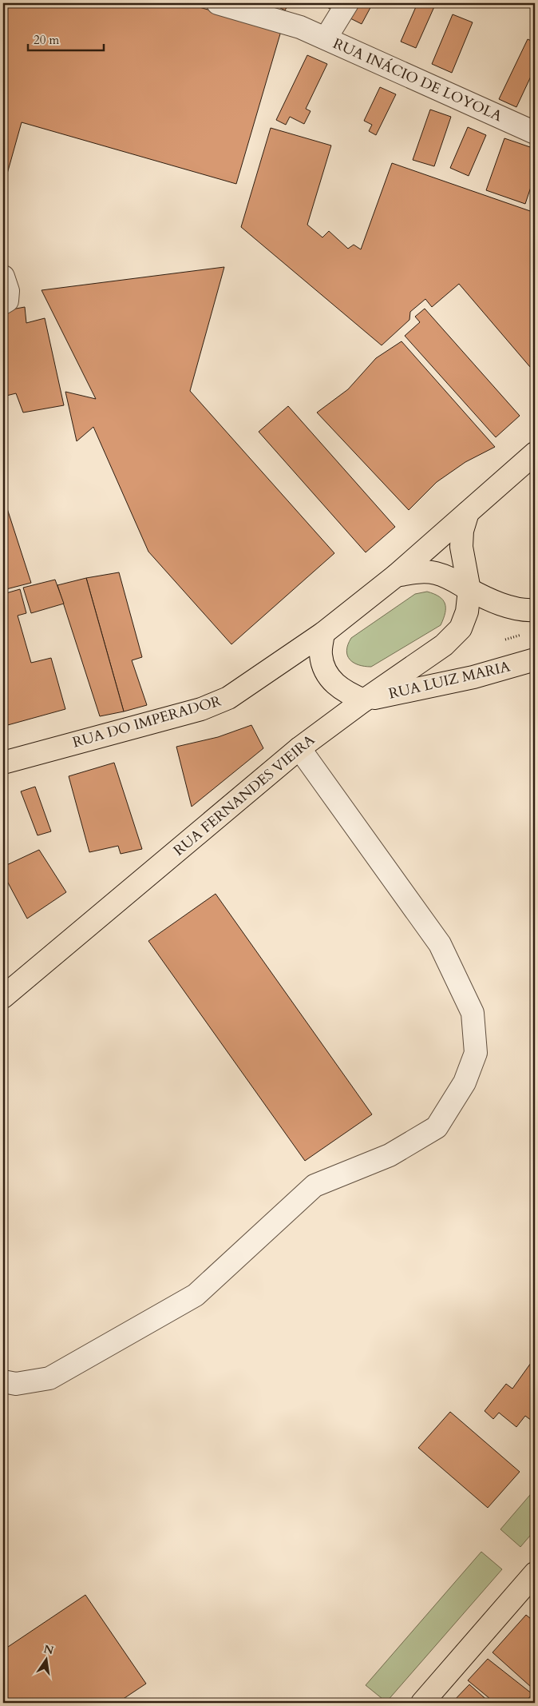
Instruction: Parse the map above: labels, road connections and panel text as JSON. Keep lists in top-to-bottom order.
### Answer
{
  "streets": {
    "main road": ["RUA LUIZ MARIA", "RUA DO IMPERADOR", "RUA FERNANDES VIEIRA"],
    "street": ["RUA INÁCIO DE LOYOLA"]
  },
  "crossings": [
    ["RUA LUIZ MARIA", "RUA FERNANDES VIEIRA"],
    ["RUA DO IMPERADOR", "RUA FERNANDES VIEIRA"]
  ],
  "scale_bar": "20 m",
  "north": "top"
}
